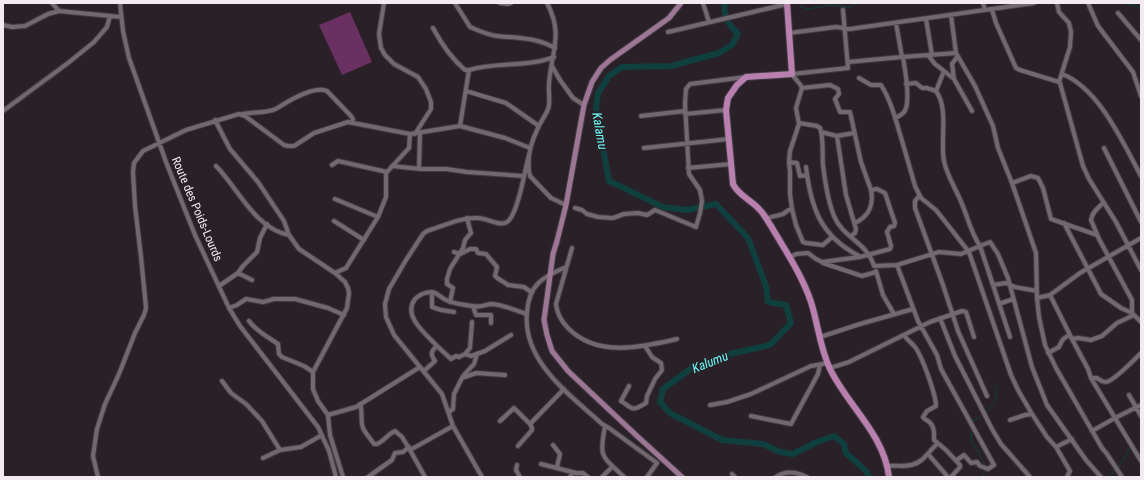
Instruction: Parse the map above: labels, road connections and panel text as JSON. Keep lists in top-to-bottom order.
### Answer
{
  "streets": {
    "street": ["Route des Poids-Lourds"]
  },
  "water": ["Kalamu", "Kalumu"]
}
